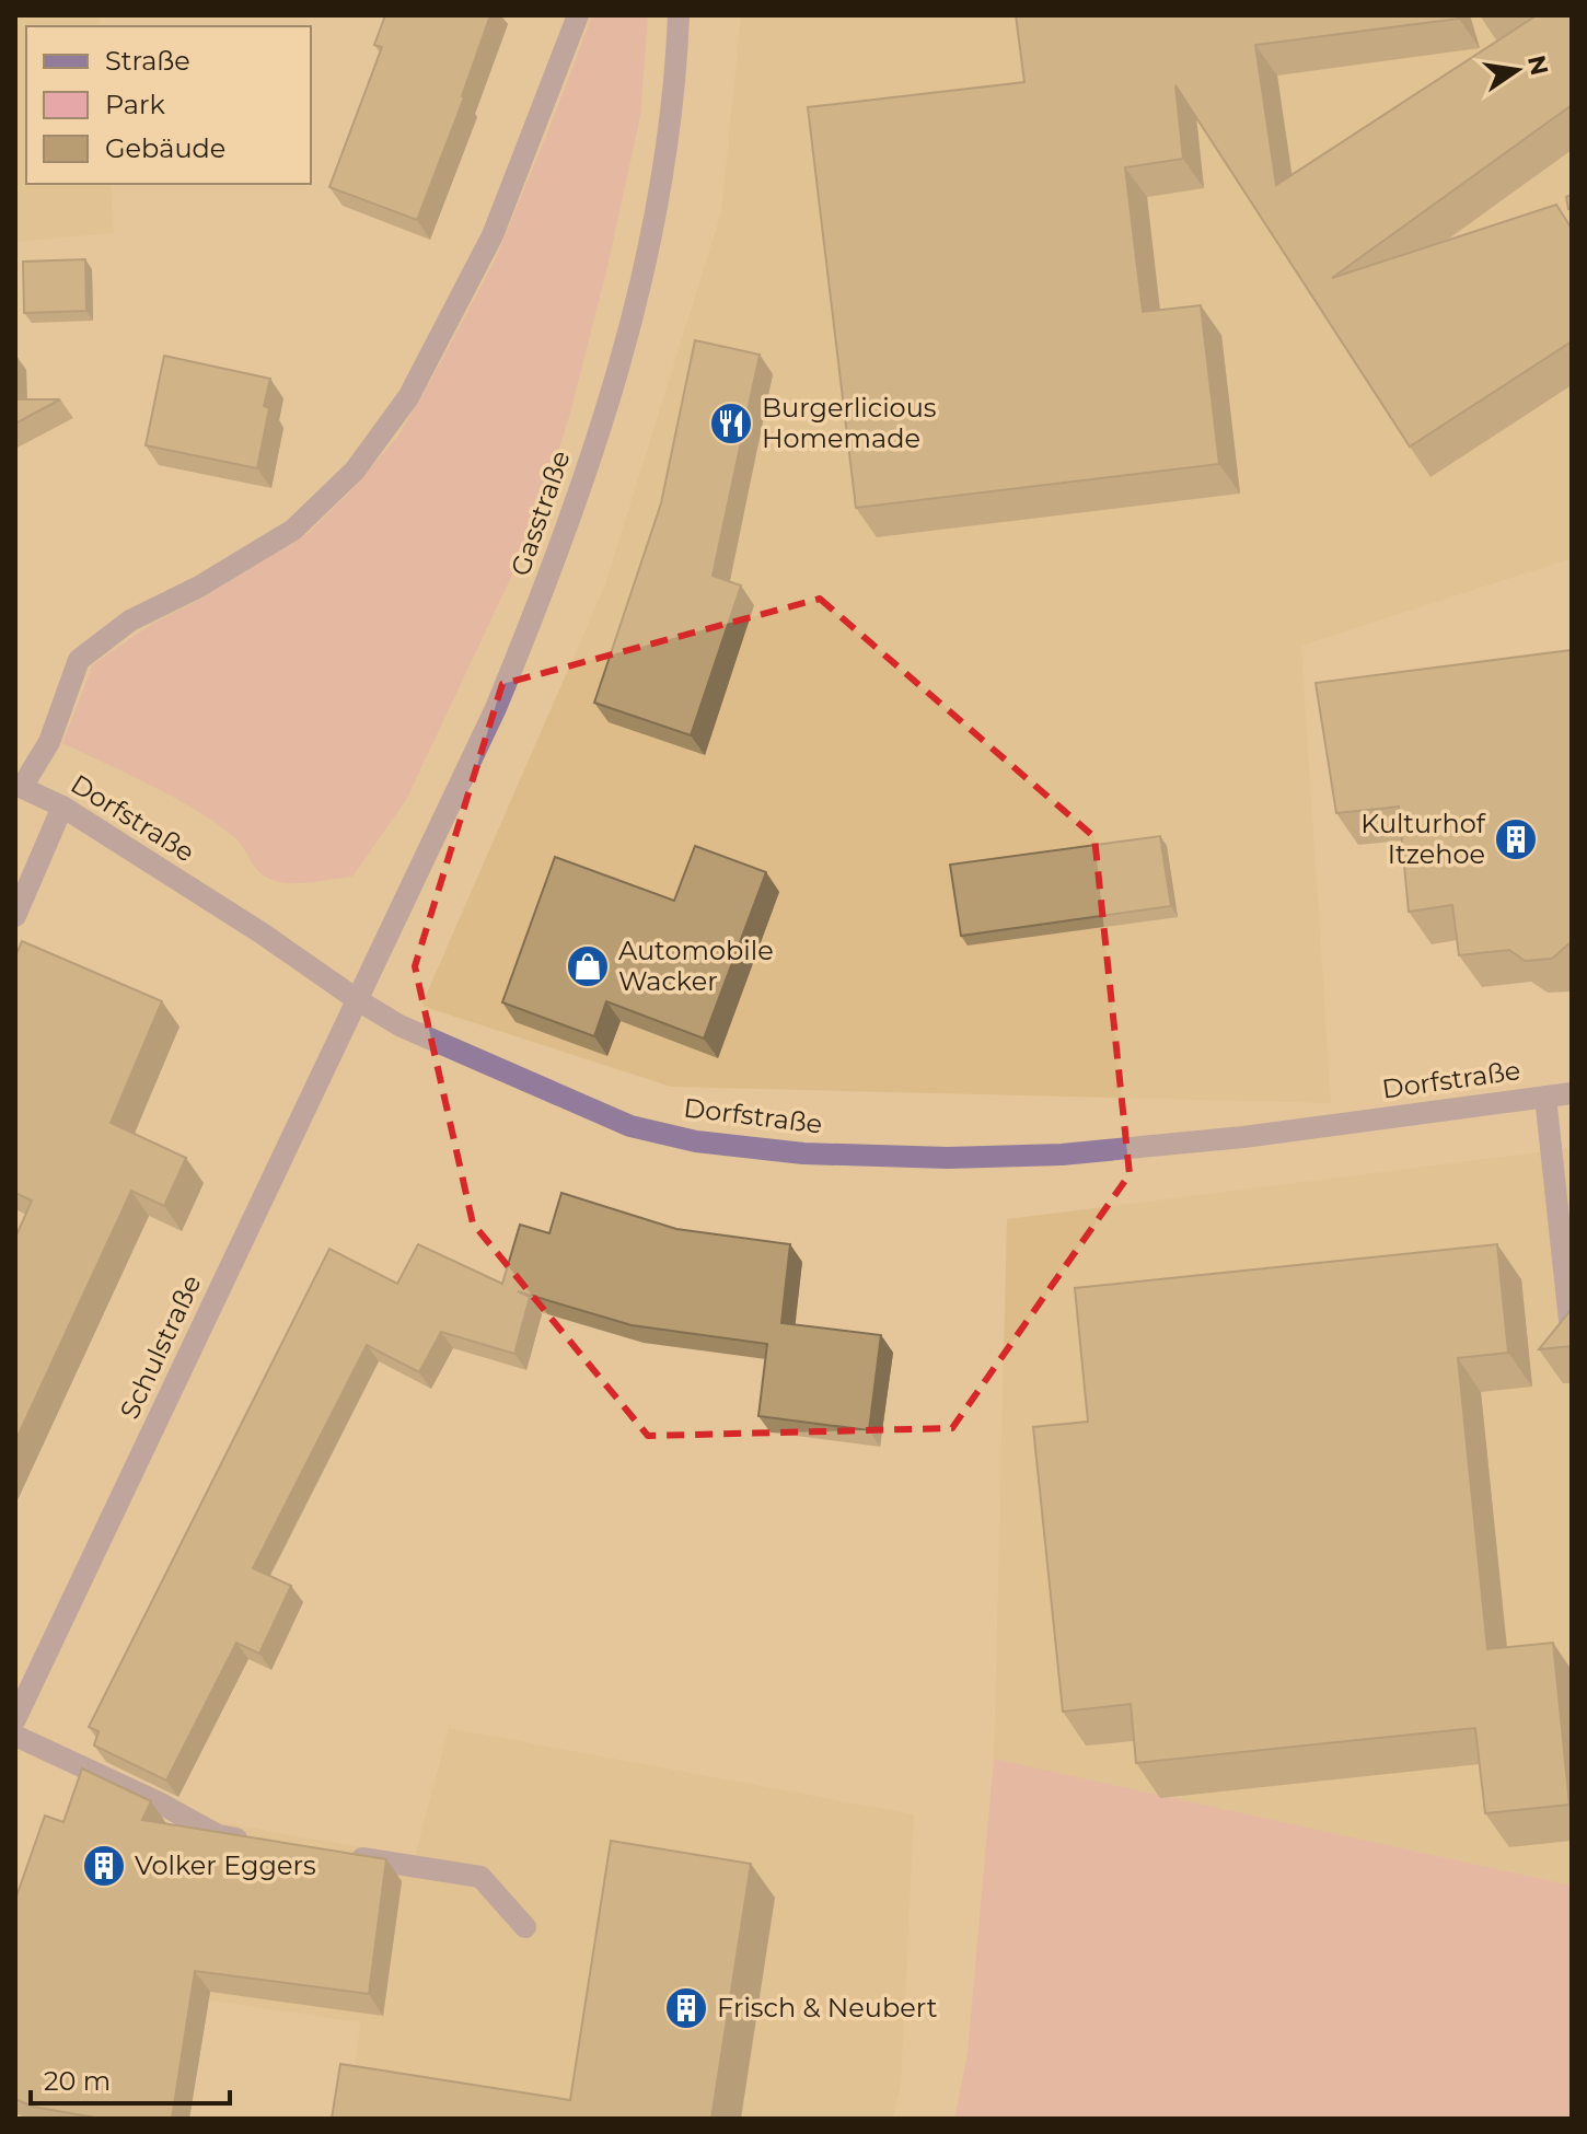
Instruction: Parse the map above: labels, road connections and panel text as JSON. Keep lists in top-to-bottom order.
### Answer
{
  "streets": {
    "street": ["Gasstraße", "Dorfstraße", "Schulstraße"]
  },
  "crossings": [
    ["Gasstraße", "Dorfstraße"],
    ["Gasstraße", "Schulstraße"],
    ["Dorfstraße", "Schulstraße"]
  ],
  "places": {
    "restaurant": ["Burgerlicious Homemade"],
    "building": ["Kulturhof Itzehoe", "Volker Eggers", "Frisch & Neubert"],
    "shop": ["Automobile Wacker"]
  },
  "legend": ["Straße", "Park", "Gebäude"],
  "scale_bar": "20 m",
  "north": "right"
}
